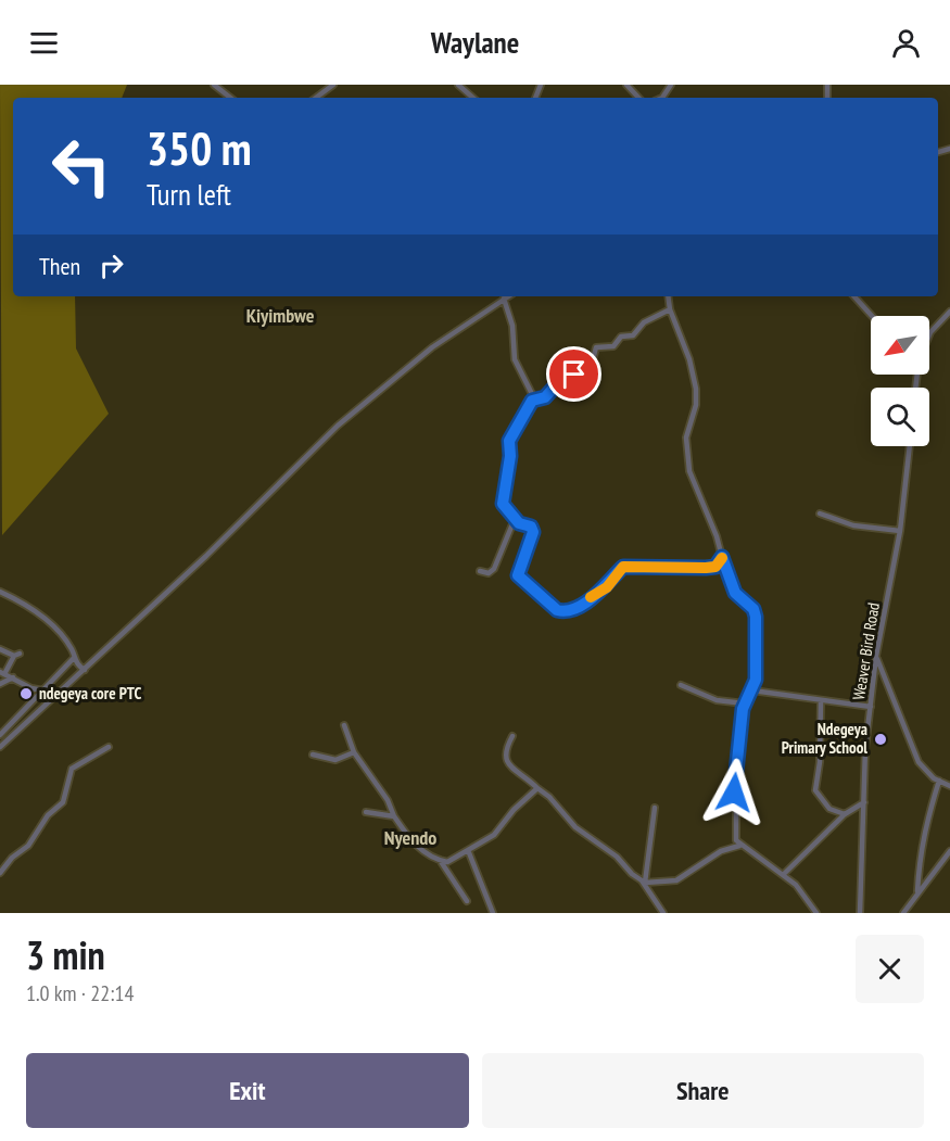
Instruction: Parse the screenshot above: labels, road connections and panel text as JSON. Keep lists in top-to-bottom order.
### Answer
{
  "streets": {
    "street": ["Weaver Bird Road"]
  },
  "districts": ["Kiyimbwe", "Nyendo"],
  "places": ["ndegeya core PTC", "Ndegeya Primary School"],
  "north": "bottom left",
  "page": {
    "header": "Waylane",
    "turn": ["350 m", "Turn left"],
    "then": "Then",
    "heading": ["3 min", "1.0 km · 22:14"],
    "buttons": ["Exit", "Share"]
  }
}
